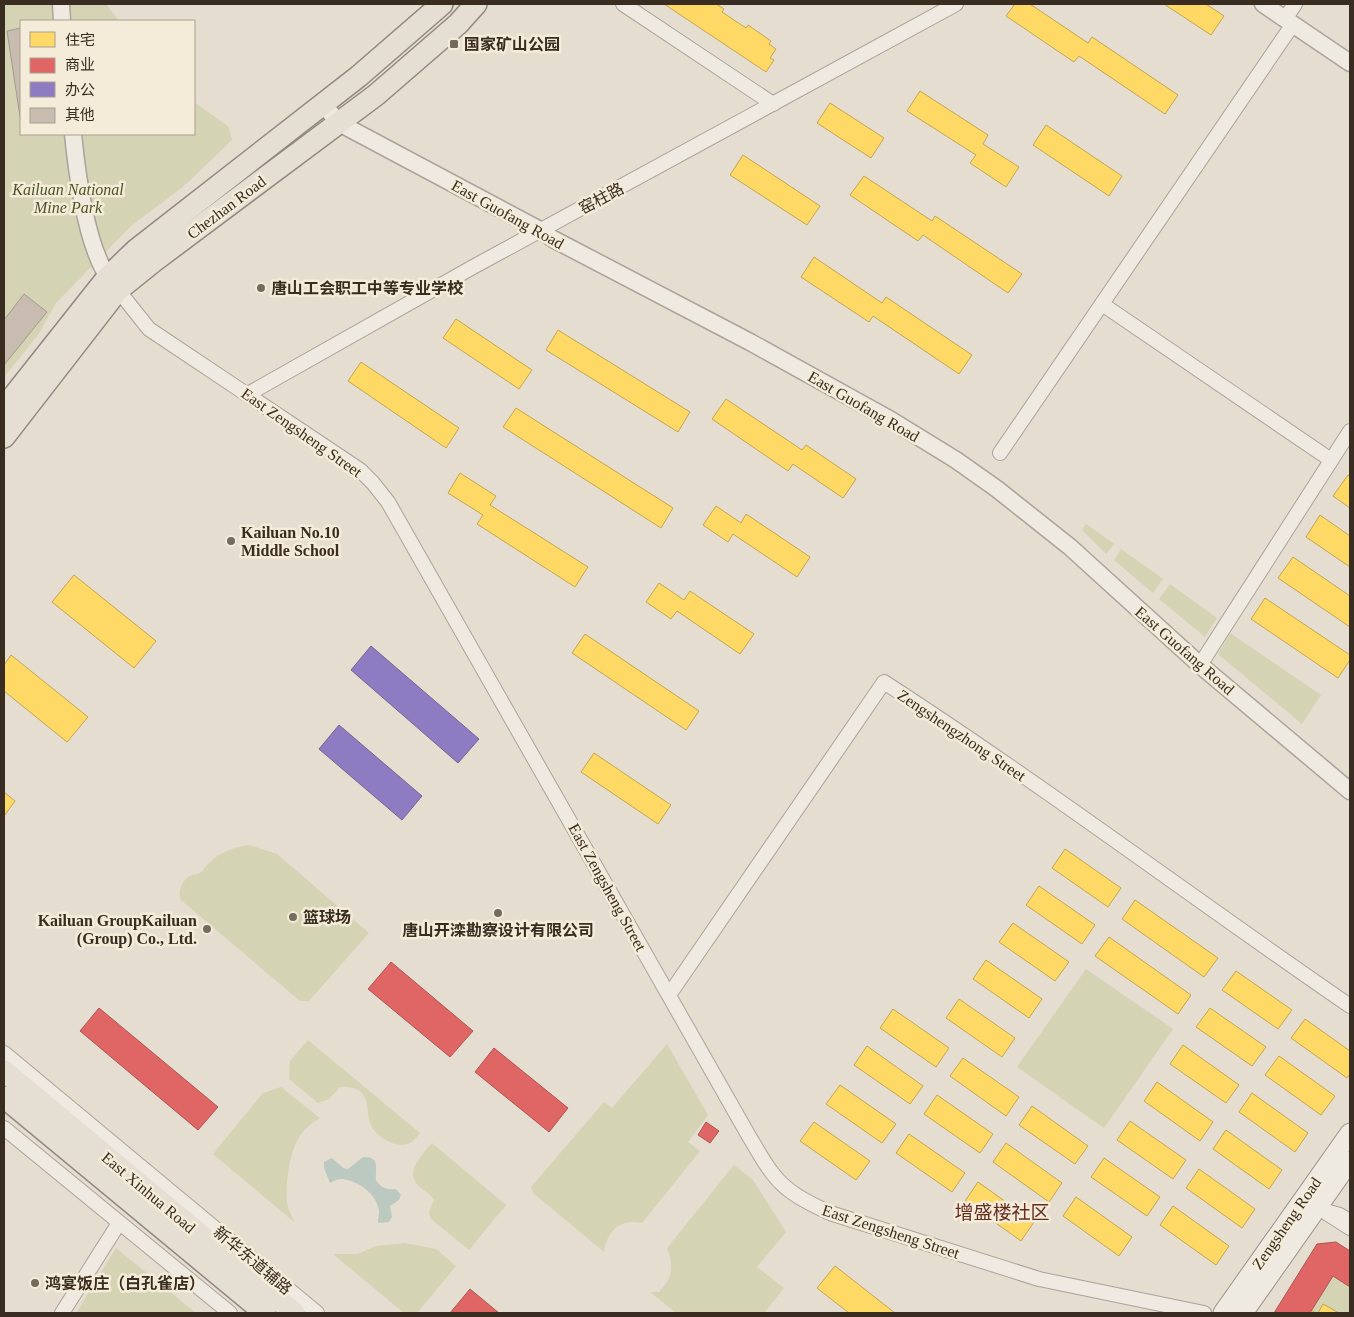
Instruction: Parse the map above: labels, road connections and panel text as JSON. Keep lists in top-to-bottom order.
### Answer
{
  "streets": {
    "main road": ["Chezhan Road", "East Xinhua Road", "Zengsheng Road"],
    "street": [
      "窑柱路",
      "East Guofang Road",
      "East Zengsheng Street",
      "Zengshengzhong Street",
      "新华东道辅路"
    ]
  },
  "crossings": [
    ["窑柱路", "East Guofang Road"],
    ["窑柱路", "East Zengsheng Street"],
    ["Chezhan Road", "East Guofang Road"],
    ["Chezhan Road", "East Zengsheng Street"],
    ["East Zengsheng Street", "Zengshengzhong Street"]
  ],
  "districts": ["增盛楼社区"],
  "parks": ["Kailuan National Mine Park"],
  "places": {
    "transit": ["国家矿山公园"],
    "other": [
      "唐山工会职工中等专业学校",
      "Kailuan No.10 Middle School",
      "唐山开滦勘察设计有限公司",
      "篮球场",
      "Kailuan GroupKailuan (Group) Co., Ltd.",
      "鸿宴饭庄（白孔雀店）"
    ]
  },
  "legend": [
    "住宅",
    "商业",
    "办公",
    "其他"
  ]
}
